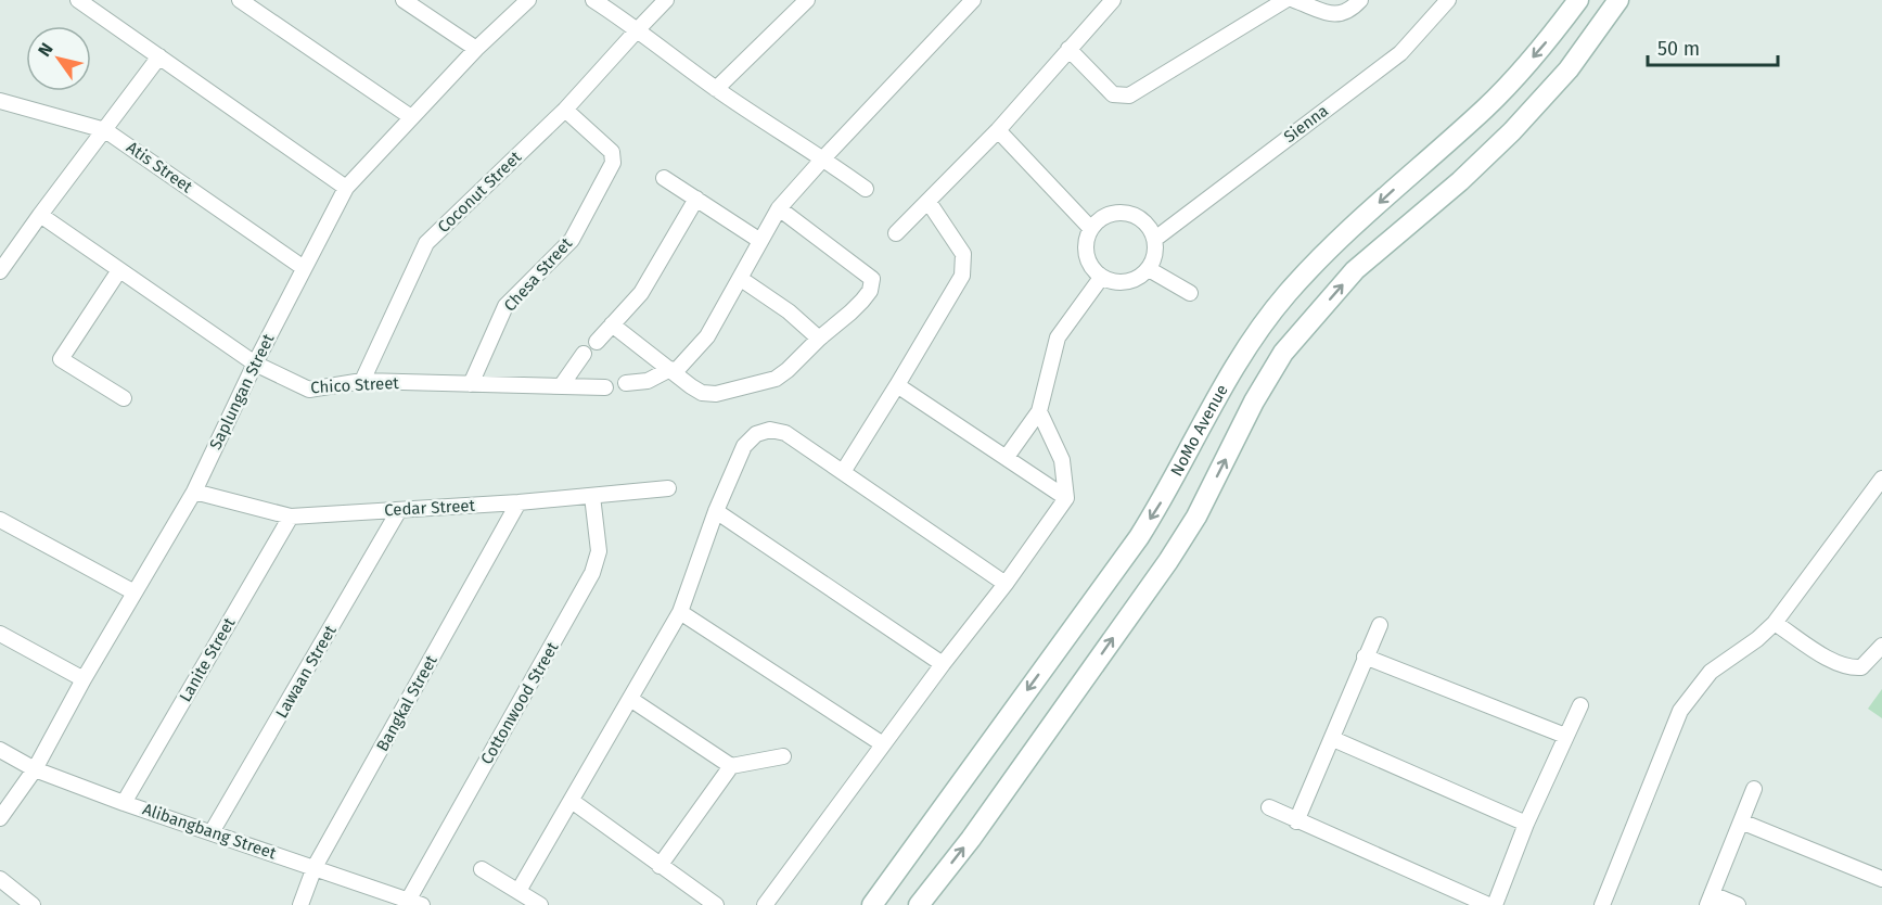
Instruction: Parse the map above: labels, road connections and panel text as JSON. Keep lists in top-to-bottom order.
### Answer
{
  "streets": {
    "main road": ["NoMo Avenue"],
    "street": [
      "Sienna",
      "Atis Street",
      "Coconut Street",
      "Chesa Street",
      "Chico Street",
      "Saplungan Street",
      "Cedar Street",
      "Lanite Street",
      "Lawaan Street",
      "Bangkal Street",
      "Cottonwood Street",
      "Alibangbang Street"
    ]
  },
  "crossings": [
    ["Atis Street", "Saplungan Street"],
    ["Coconut Street", "Chesa Street"],
    ["Coconut Street", "Chico Street"],
    ["Chesa Street", "Chico Street"],
    ["Chico Street", "Saplungan Street"],
    ["Saplungan Street", "Cedar Street"],
    ["Saplungan Street", "Alibangbang Street"],
    ["Cedar Street", "Lanite Street"],
    ["Cedar Street", "Lawaan Street"],
    ["Cedar Street", "Bangkal Street"],
    ["Cedar Street", "Cottonwood Street"],
    ["Lanite Street", "Alibangbang Street"],
    ["Lawaan Street", "Alibangbang Street"],
    ["Bangkal Street", "Alibangbang Street"],
    ["Cottonwood Street", "Alibangbang Street"]
  ],
  "scale_bar": "50 m",
  "north": "top left"
}
